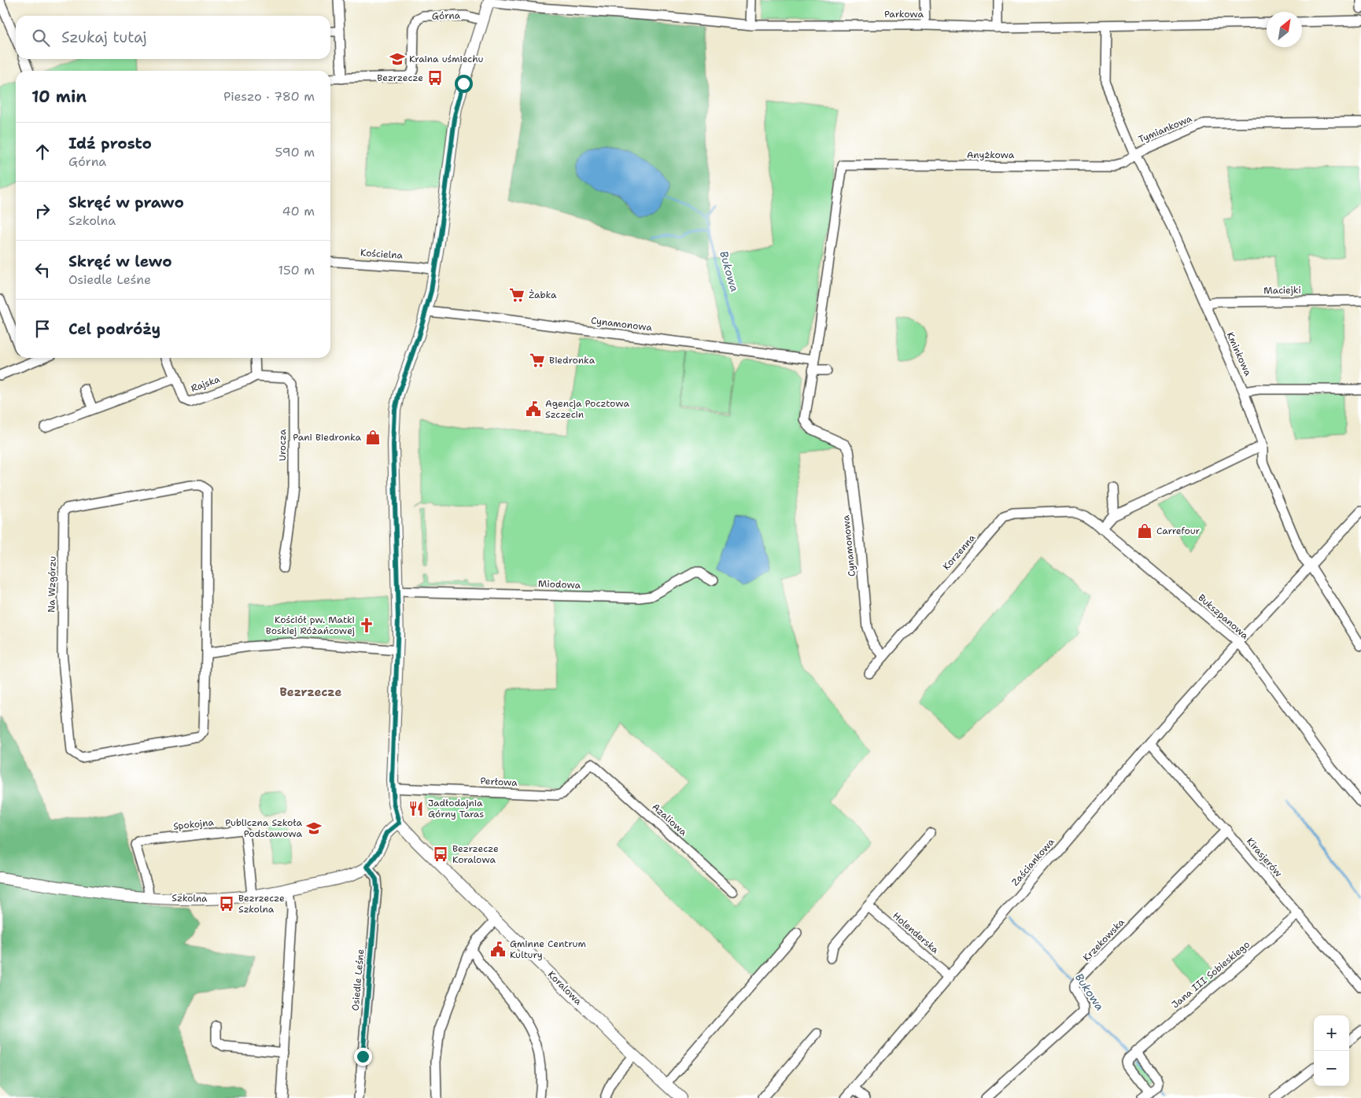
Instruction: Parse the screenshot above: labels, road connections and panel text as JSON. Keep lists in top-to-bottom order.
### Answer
{
  "streets": {
    "street": [
      "Parkowa",
      "Górna",
      "Tymiankowa",
      "Anyżkowa",
      "Kościelna",
      "Maciejki",
      "Cynamonowa",
      "Kminkowa",
      "Rajska",
      "Urocza",
      "Korzenna",
      "Na Wzgórzu",
      "Miodowa",
      "Bukszpanowa",
      "Perłowa",
      "Azaliowa",
      "Spokojna",
      "Kirasjerów",
      "Zaściankowa",
      "Szkolna",
      "Holenderska",
      "Krzekowska",
      "Jana III Sobieskiego",
      "Osiedle Leśne",
      "Koralowa"
    ]
  },
  "crossings": [
    ["Parkowa", "Tymiankowa"],
    ["Tymiankowa", "Anyżkowa"],
    ["Tymiankowa", "Kminkowa"],
    ["Anyżkowa", "Cynamonowa"],
    ["Anyżkowa", "Kminkowa"],
    ["Maciejki", "Kminkowa"],
    ["Cynamonowa", "Korzenna"],
    ["Rajska", "Urocza"],
    ["Korzenna", "Bukszpanowa"],
    ["Bukszpanowa", "Zaściankowa"],
    ["Perłowa", "Azaliowa"],
    ["Spokojna", "Szkolna"],
    ["Kirasjerów", "Zaściankowa"],
    ["Kirasjerów", "Krzekowska"],
    ["Kirasjerów", "Jana III Sobieskiego"],
    ["Zaściankowa", "Holenderska"],
    ["Szkolna", "Osiedle Leśne"],
    ["Szkolna", "Koralowa"]
  ],
  "districts": ["Bezrzecze"],
  "water": ["Bukowa"],
  "places": {
    "school or university": ["Kraina uśmiechu", "Publiczna Szkoła Podstawowa"],
    "bus stop": ["Bezrzecze", "Bezrzecze Koralowa", "Bezrzecze Szkolna"],
    "supermarket": ["Żabka", "Biedronka"],
    "public building": ["Agencja Pocztowa Szczecin", "Gminne Centrum Kultury"],
    "shop": ["Pani Biedronka", "Carrefour"],
    "church": ["Kościół pw. Matki Boskiej Różańcowej"],
    "restaurant": ["Jadłodajnia Górny Taras"]
  },
  "north": "top right",
  "page": {
    "search": "Szukaj tutaj",
    "heading": ["10 min", "Pieszo · 780 m"],
    "list": [
      ["Idź prosto", "Górna", "590 m"],
      ["Skręć w prawo", "Szkolna", "40 m"],
      ["Skręć w lewo", "Osiedle Leśne", "150 m"],
      "Cel podróży"
    ],
    "map_buttons": ["+", "−"]
  }
}
